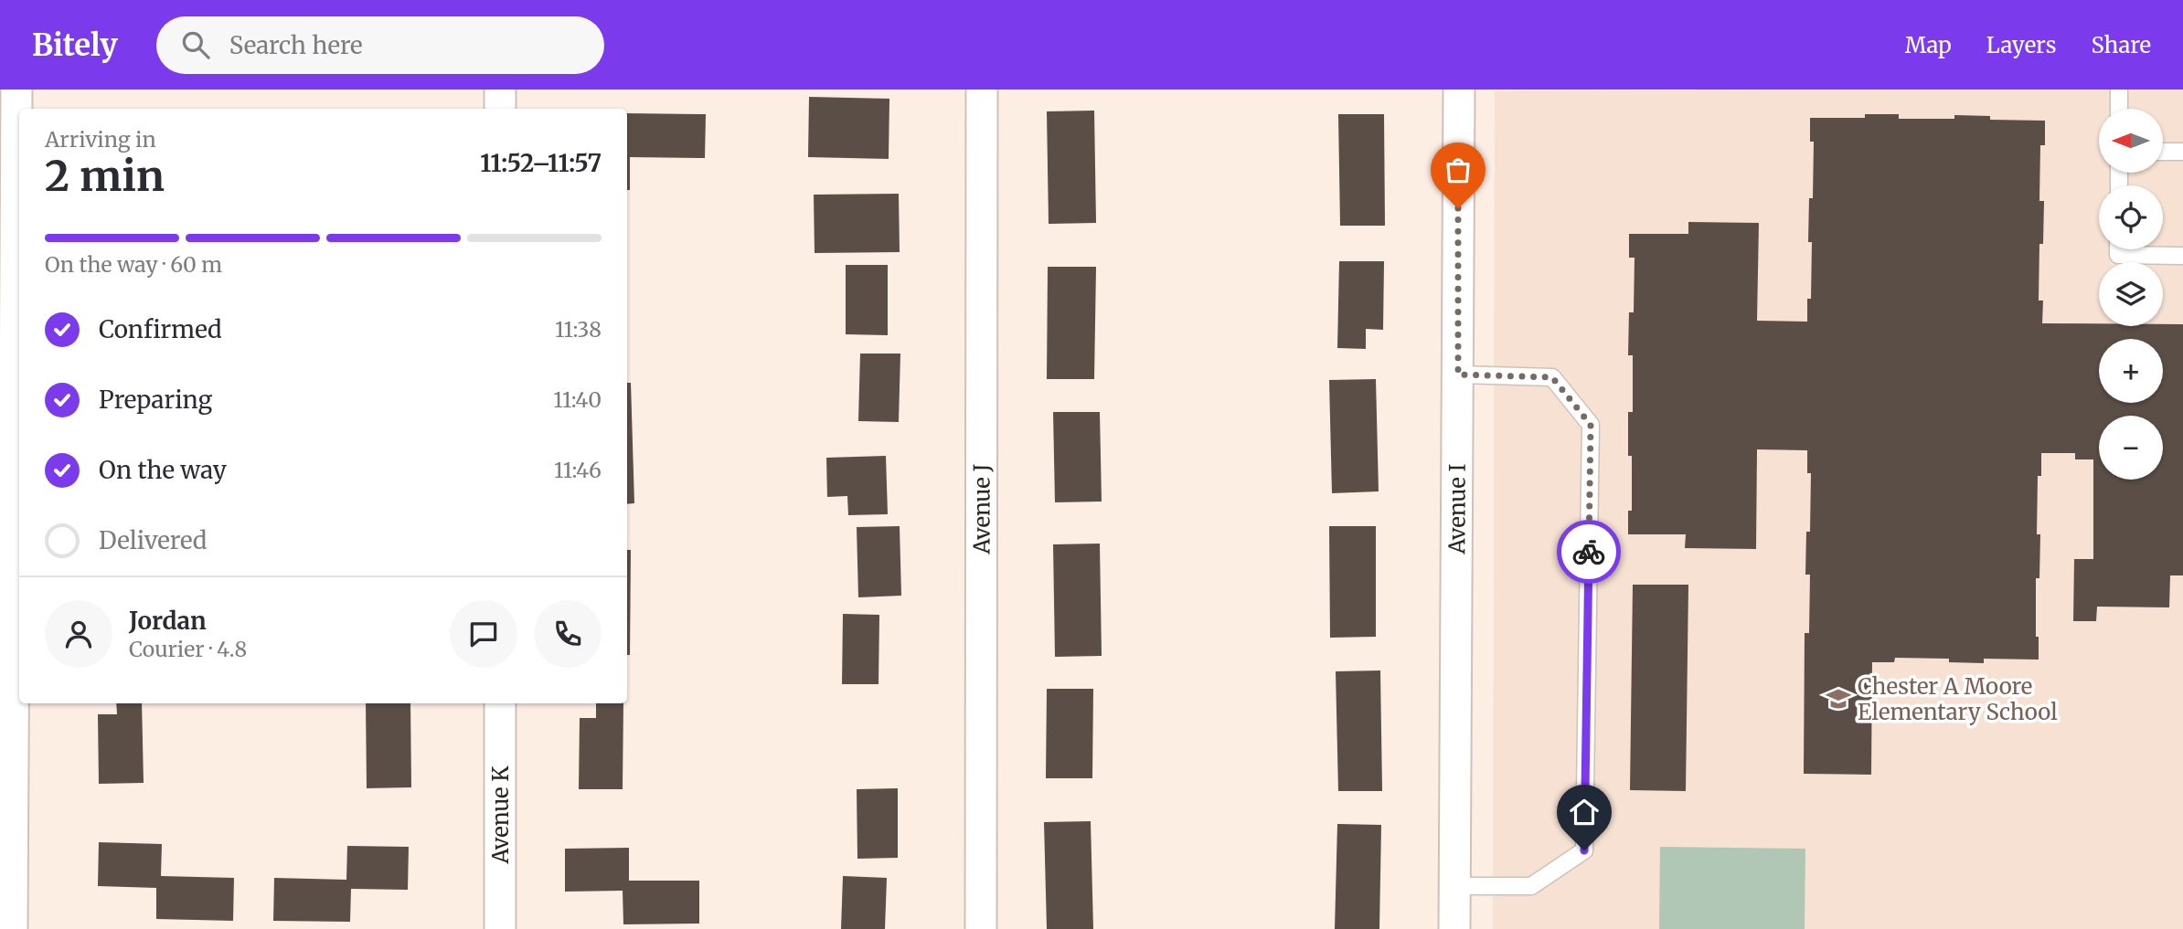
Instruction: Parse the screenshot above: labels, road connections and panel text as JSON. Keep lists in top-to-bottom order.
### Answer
{
  "streets": {
    "street": ["Avenue J", "Avenue I", "Avenue K"]
  },
  "places": {
    "school or university": ["Chester A Moore Elementary School"]
  },
  "north": "left",
  "page": {
    "header": "Bitely",
    "search": "Search here",
    "nav": ["Map", "Layers", "Share"],
    "map_buttons": ["+", "−"],
    "heading": ["2 min", "Arriving in", "11:52–11:57"],
    "panel": ["Jordan", "Courier · 4.8"],
    "bar": "On the way · 60 m",
    "list": [
      ["Confirmed", "11:38"],
      ["Preparing", "11:40"],
      ["On the way", "11:46"],
      "Delivered"
    ]
  }
}
